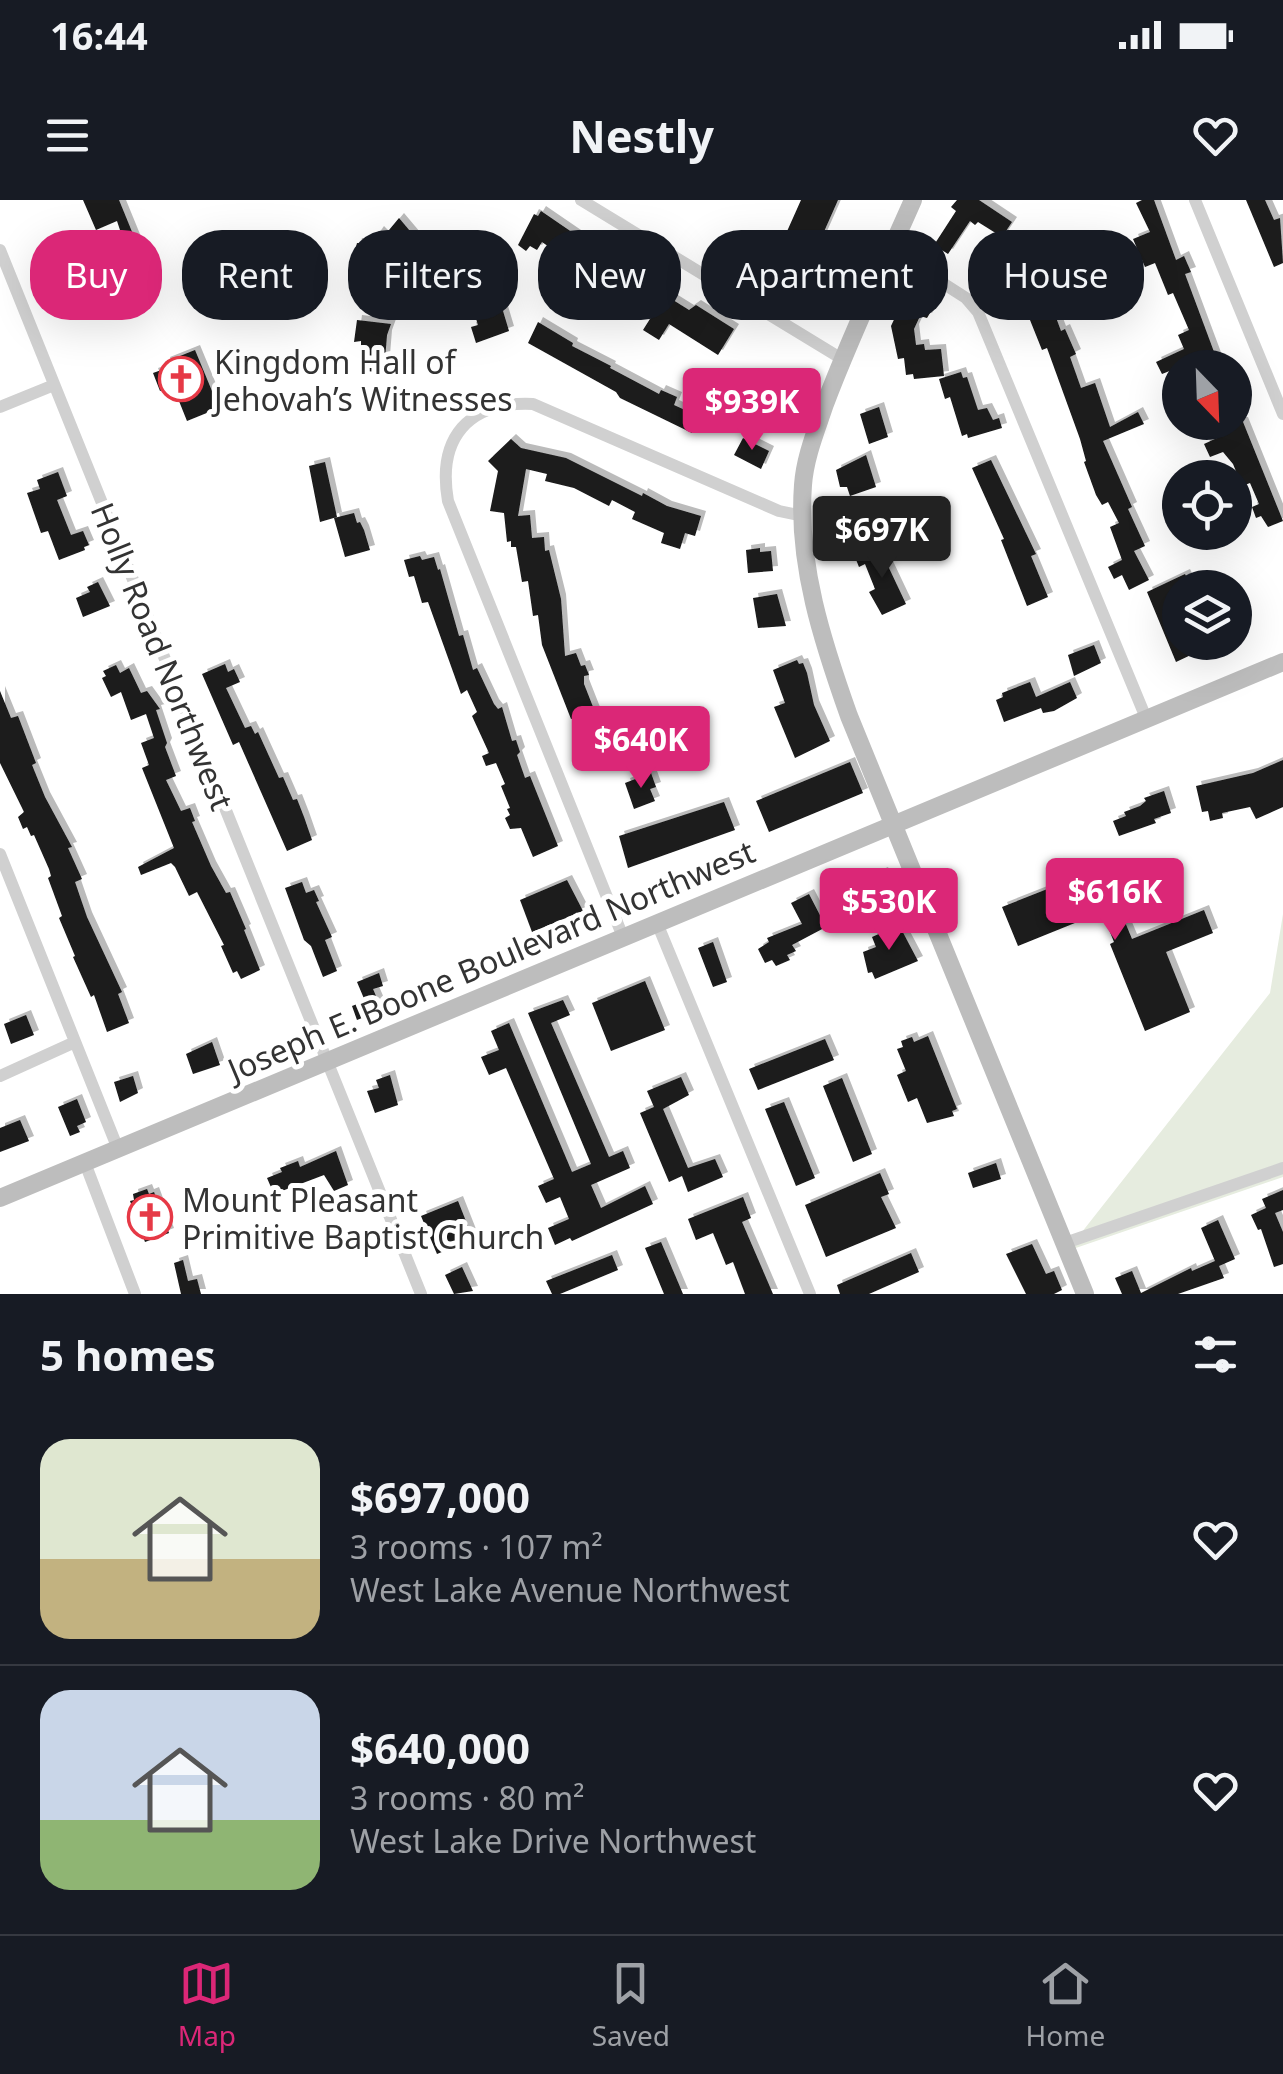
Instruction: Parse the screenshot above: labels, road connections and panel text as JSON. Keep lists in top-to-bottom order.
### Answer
{
  "streets": {
    "main road": ["Joseph E. Boone Boulevard Northwest"],
    "street": ["Holly Road Northwest"]
  },
  "crossings": [
    ["Holly Road Northwest", "Joseph E. Boone Boulevard Northwest"]
  ],
  "places": {
    "church": ["Kingdom Hall of Jehovah’s Witnesses", "Mount Pleasant Primitive Baptist Church"]
  },
  "north": "bottom right",
  "page": {
    "status": "16:44",
    "header": "Nestly",
    "chip": [
      "Buy",
      "Rent",
      "Filters",
      "New",
      "Apartment",
      "House"
    ],
    "price": [
      "$939K",
      "$697K",
      "$640K",
      "$616K",
      "$530K"
    ],
    "heading": "5 homes",
    "list": [
      {
        "name": "$697,000",
        "note": "3 rooms · 107 m² · West Lake Avenue Northwest"
      },
      {
        "name": "$640,000",
        "note": "3 rooms · 80 m² · West Lake Drive Northwest"
      }
    ],
    "tabs": ["Map", "Saved", "Home"]
  }
}
